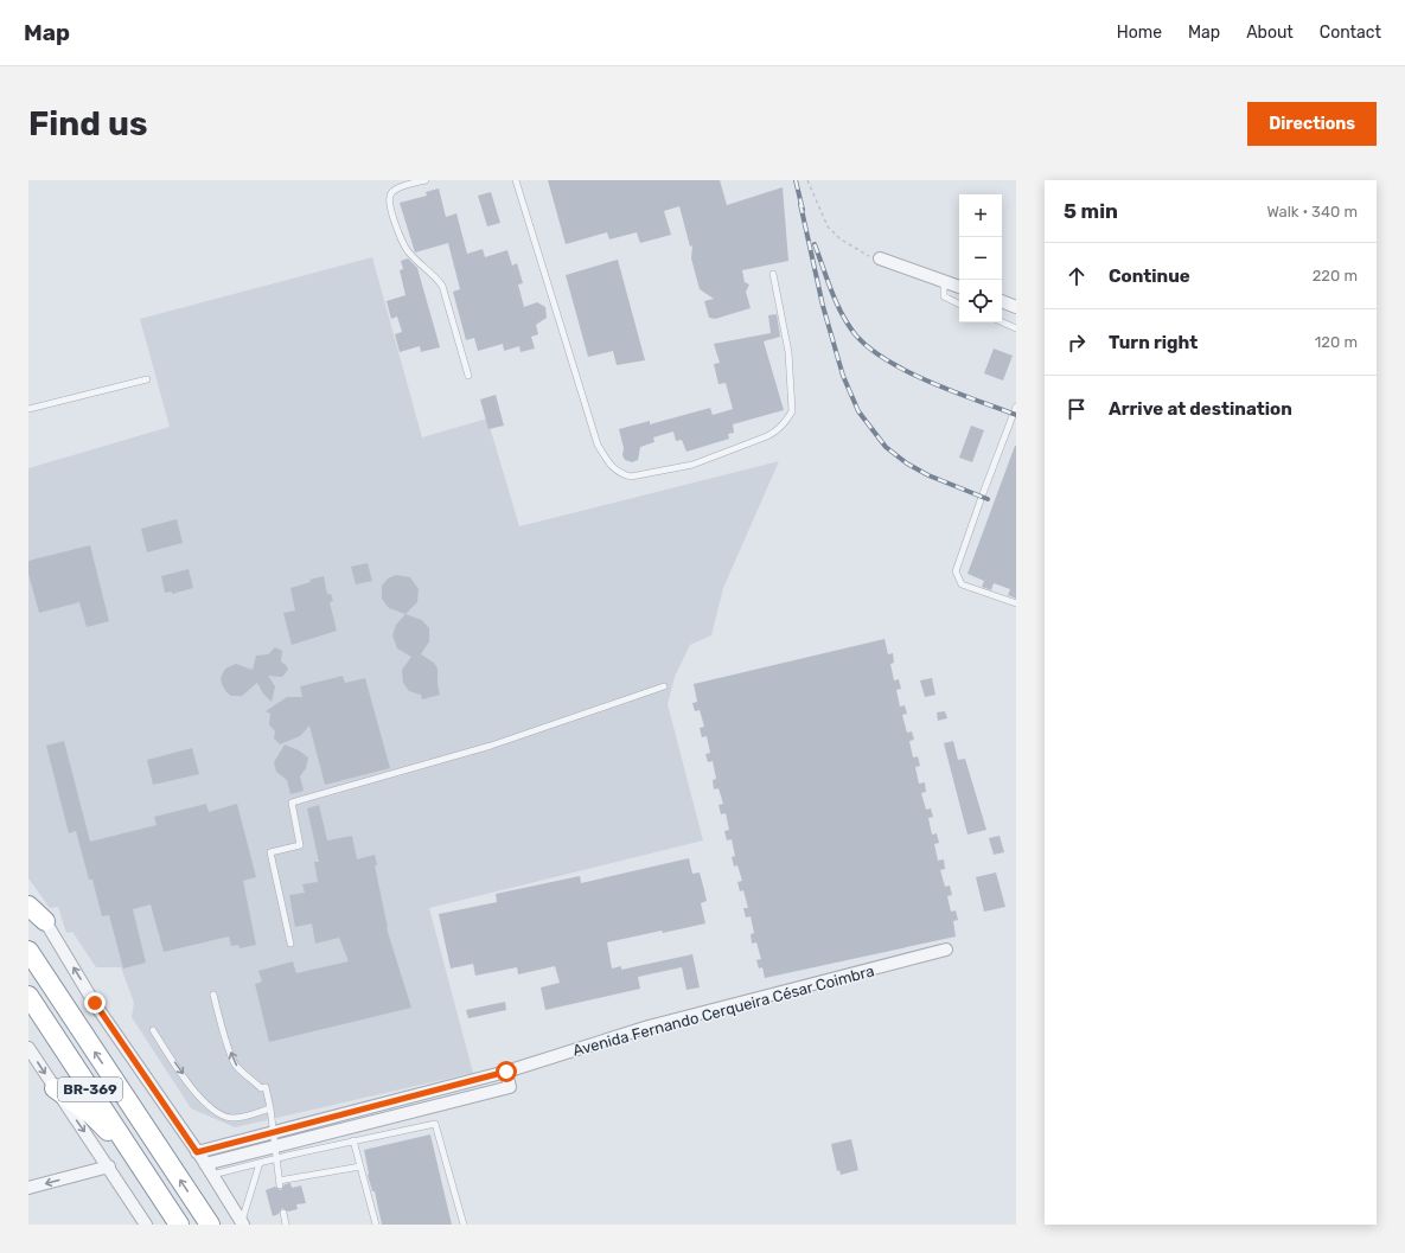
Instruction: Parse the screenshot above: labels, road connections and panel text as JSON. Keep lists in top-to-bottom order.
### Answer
{
  "streets": {
    "highway": ["BR-369"],
    "street": ["Avenida Fernando Cerqueira César Coimbra"]
  },
  "page": {
    "header": "Map",
    "nav": [
      "Home",
      "Map",
      "About",
      "Contact"
    ],
    "buttons": "Directions",
    "title": "Find us",
    "heading": ["5 min", "Walk · 340 m"],
    "map_buttons": ["+", "−"],
    "list": [
      ["Continue", "220 m"],
      ["Turn right", "120 m"],
      "Arrive at destination"
    ]
  }
}
